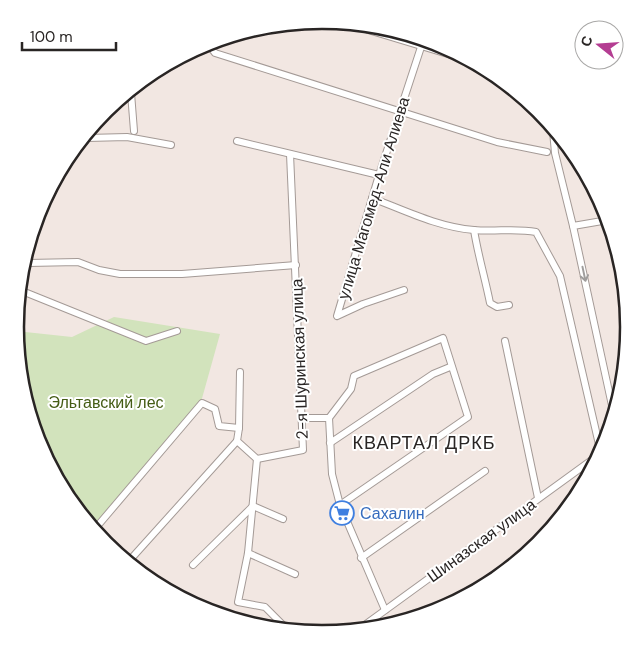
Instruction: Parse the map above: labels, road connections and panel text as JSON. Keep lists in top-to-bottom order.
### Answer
{
  "streets": {
    "street": ["улица Магомед-Али Алиева", "2-я Шуринская улица", "Шиназская улица"]
  },
  "districts": ["КВАРТАЛ ДРКБ"],
  "parks": ["Эльтавский лес"],
  "places": {
    "supermarket": ["Сахалин"]
  },
  "scale_bar": "100 m",
  "north": "left"
}
